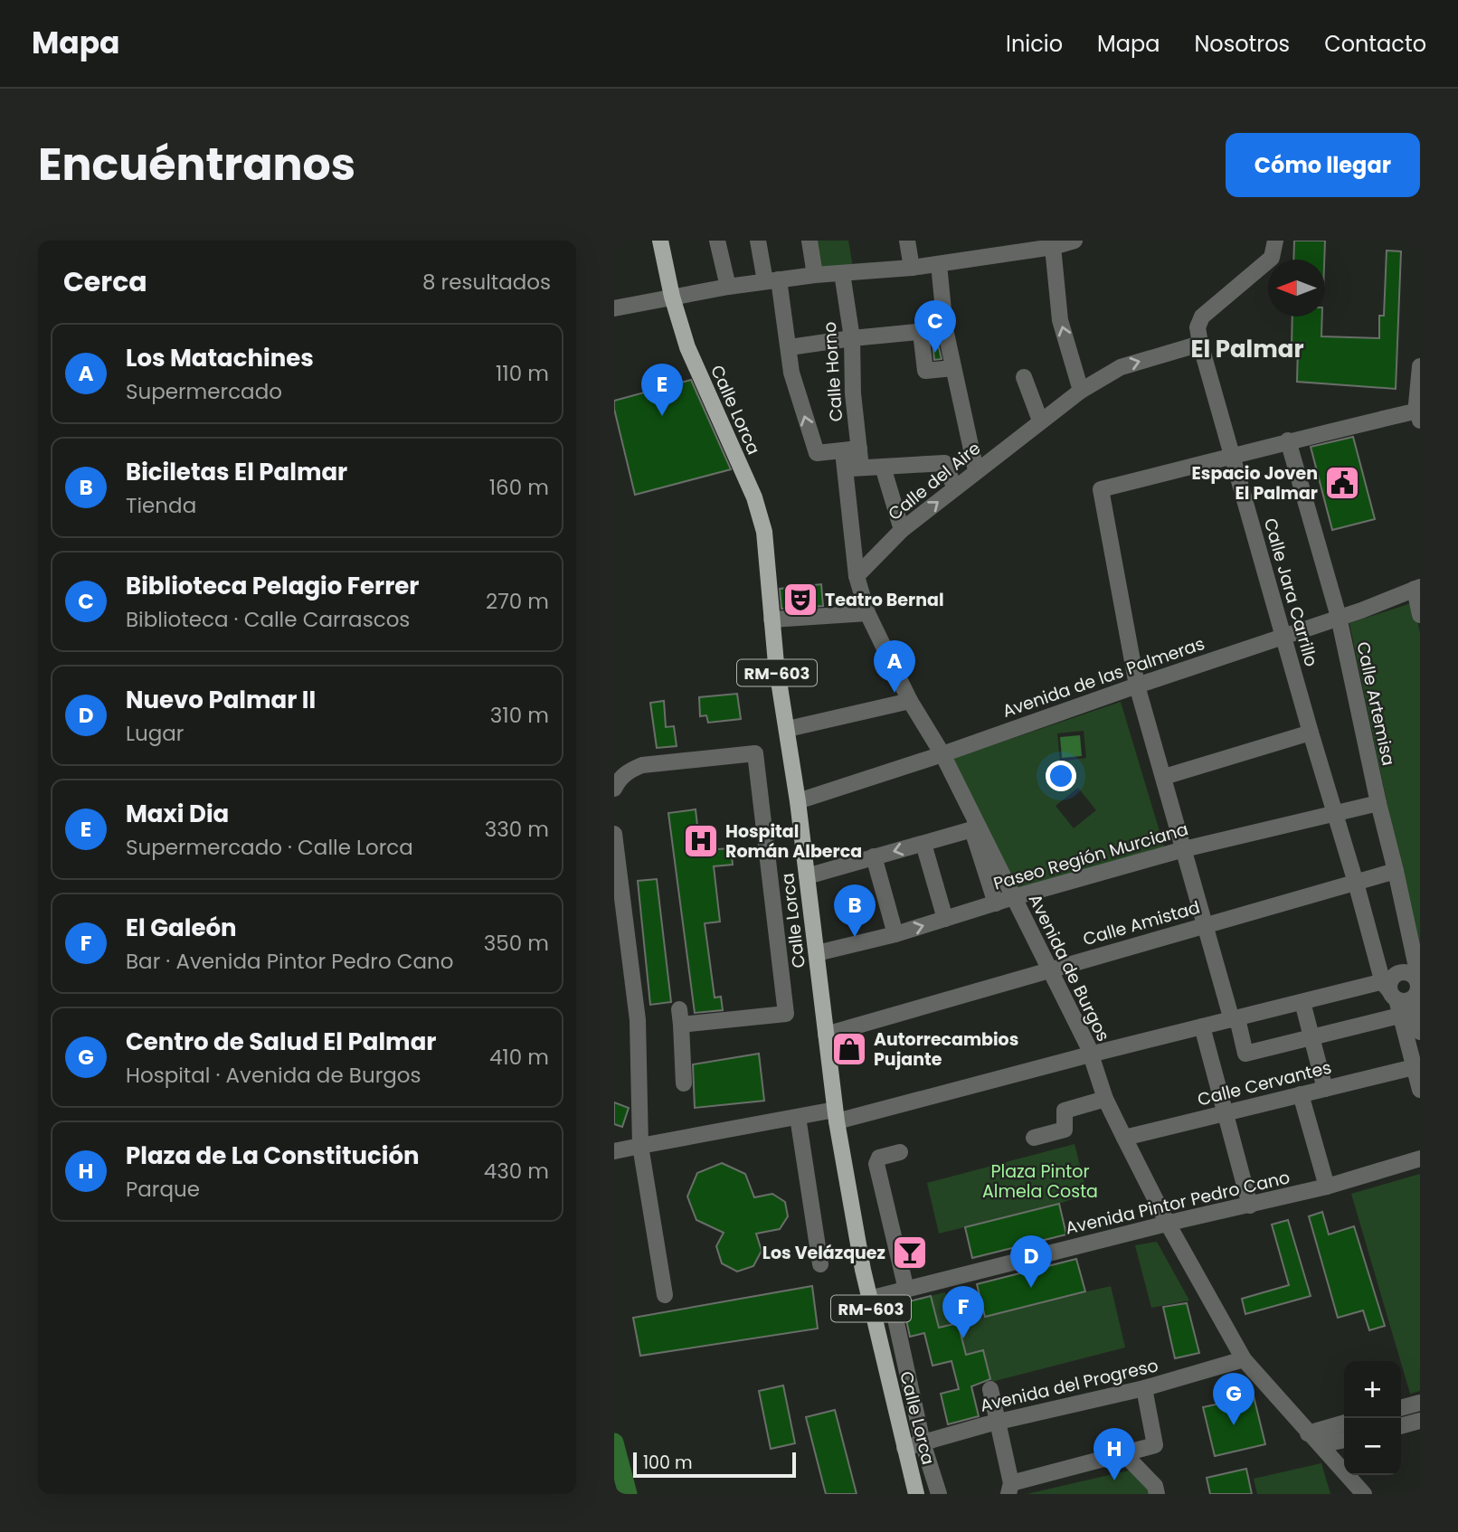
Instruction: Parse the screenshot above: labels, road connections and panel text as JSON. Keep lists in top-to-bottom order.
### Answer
{
  "streets": {
    "main road": ["Calle Lorca", "RM-603"],
    "street": [
      "Calle Horno",
      "Calle del Aire",
      "Calle Jara Carrillo",
      "Avenida de las Palmeras",
      "Calle Artemisa",
      "Paseo Región Murciana",
      "Calle Amistad",
      "Avenida de Burgos",
      "Calle Cervantes",
      "Avenida Pintor Pedro Cano",
      "Avenida del Progreso"
    ]
  },
  "crossings": [
    ["Calle Horno", "Avenida de Burgos"],
    ["Calle Lorca", "Avenida de las Palmeras"],
    ["Calle Lorca", "Paseo Región Murciana"],
    ["Calle Lorca", "Calle Amistad"],
    ["Calle Lorca", "Avenida Pintor Pedro Cano"],
    ["Calle Lorca", "Avenida del Progreso"],
    ["Calle del Aire", "Calle Jara Carrillo"],
    ["Calle del Aire", "Avenida de Burgos"],
    ["Calle Jara Carrillo", "Avenida de las Palmeras"],
    ["Calle Jara Carrillo", "Paseo Región Murciana"],
    ["Calle Jara Carrillo", "Calle Amistad"],
    ["Calle Jara Carrillo", "Calle Cervantes"],
    ["Avenida de las Palmeras", "Calle Artemisa"],
    ["Avenida de las Palmeras", "Avenida de Burgos"],
    ["Calle Artemisa", "Paseo Región Murciana"],
    ["Calle Artemisa", "Calle Amistad"],
    ["Paseo Región Murciana", "Avenida de Burgos"],
    ["Calle Amistad", "Avenida de Burgos"],
    ["Avenida de Burgos", "Calle Cervantes"],
    ["Avenida de Burgos", "Avenida Pintor Pedro Cano"],
    ["Avenida de Burgos", "Avenida del Progreso"]
  ],
  "districts": ["El Palmar"],
  "parks": ["Plaza Pintor Almela Costa"],
  "places": {
    "public building": ["Espacio Joven El Palmar"],
    "theatre": ["Teatro Bernal"],
    "hospital": ["Hospital Román Alberca"],
    "shop": ["Autorrecambios Pujante"],
    "bar": ["Los Velázquez"]
  },
  "scale_bar": "100 m",
  "north": "left",
  "page": {
    "header": "Mapa",
    "nav": [
      "Inicio",
      "Mapa",
      "Nosotros",
      "Contacto"
    ],
    "title": "Encuéntranos",
    "buttons": "Cómo llegar",
    "heading": ["Cerca", "8 resultados"],
    "pins": [
      "C",
      "E",
      "A",
      "B",
      "D",
      "F",
      "G",
      "H"
    ],
    "list": [
      {
        "mark": "A",
        "name": "Los Matachines",
        "note": "Supermercado",
        "value": "110 m"
      },
      {
        "mark": "B",
        "name": "Biciletas El Palmar",
        "note": "Tienda",
        "value": "160 m"
      },
      {
        "mark": "C",
        "name": "Biblioteca Pelagio Ferrer",
        "note": "Biblioteca · Calle Carrascos",
        "value": "270 m"
      },
      {
        "mark": "D",
        "name": "Nuevo Palmar II",
        "note": "Lugar",
        "value": "310 m"
      },
      {
        "mark": "E",
        "name": "Maxi Dia",
        "note": "Supermercado · Calle Lorca",
        "value": "330 m"
      },
      {
        "mark": "F",
        "name": "El Galeón",
        "note": "Bar · Avenida Pintor Pedro Cano",
        "value": "350 m"
      },
      {
        "mark": "G",
        "name": "Centro de Salud El Palmar",
        "note": "Hospital · Avenida de Burgos",
        "value": "410 m"
      },
      {
        "mark": "H",
        "name": "Plaza de La Constitución",
        "note": "Parque",
        "value": "430 m"
      }
    ],
    "map_buttons": ["+", "−"],
    "scale": "100 m"
  }
}
